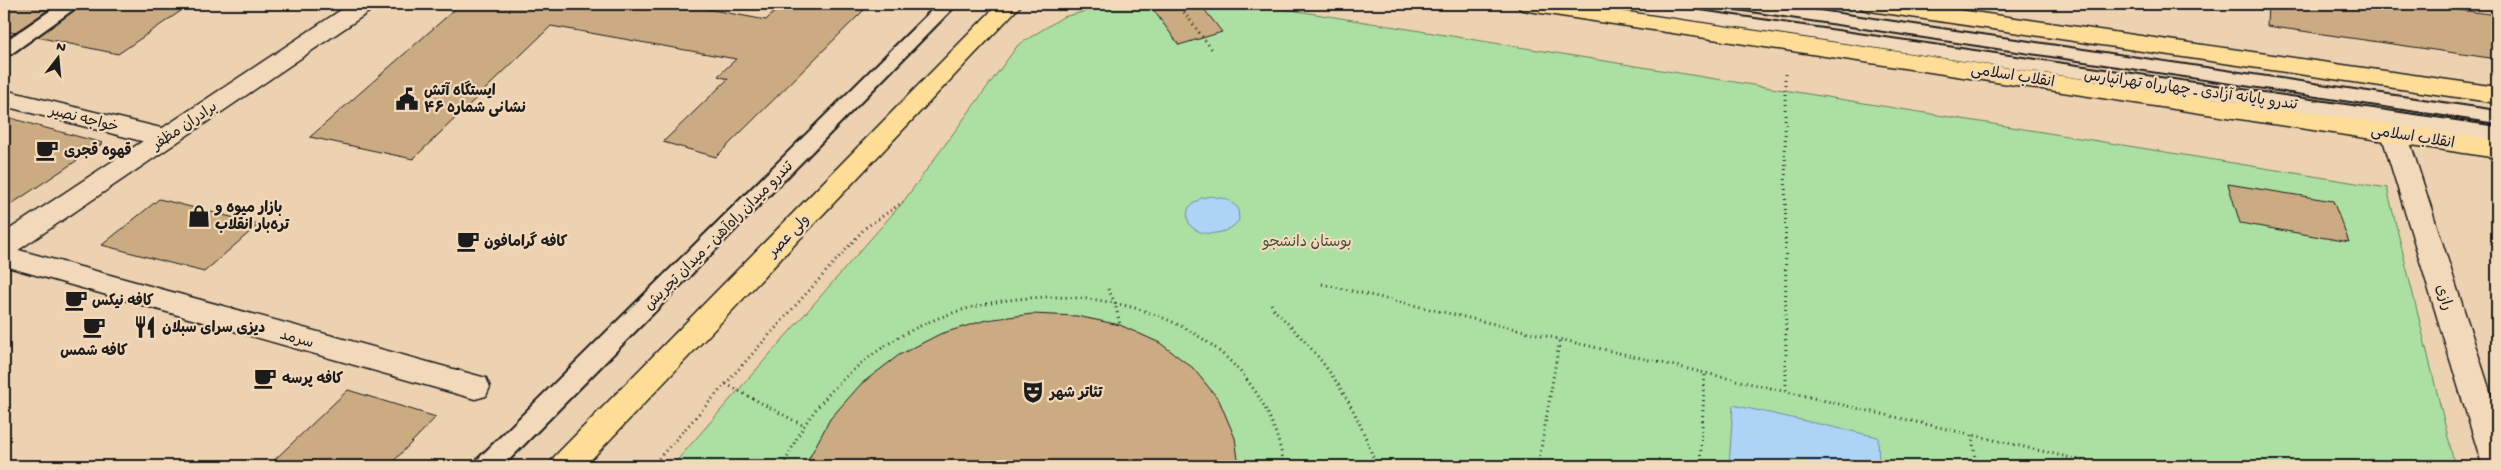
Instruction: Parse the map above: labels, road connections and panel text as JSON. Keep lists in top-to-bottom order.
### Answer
{
  "streets": {
    "main road": ["انقلاب اسلامی", "ولی عصر"],
    "street": [
      "خواجه نصیر",
      "برادران مظفر",
      "رازی",
      "سرمد"
    ],
    "lane": ["تندرو پایانه آزادی ـ چهارراه تهرانپارس", "تندرو میدان راه‌آهن - میدان تجریش"]
  },
  "crossings": [
    ["انقلاب اسلامی", "رازی"],
    ["خواجه نصیر", "برادران مظفر"]
  ],
  "parks": ["بوستان دانشجو"],
  "places": {
    "public building": ["ایستگاه آتش نشانی شماره ۴۶"],
    "cafe": [
      "قهوه قجری",
      "کافه گرامافون",
      "کافه نیکس",
      "کافه شمس",
      "کافه پرسه"
    ],
    "shop": ["بازار میوه و تره‌بار انقلاب"],
    "restaurant": ["دیزی سرای سبلان"],
    "theatre": ["تئاتر شهر"]
  },
  "north": "top"
}
